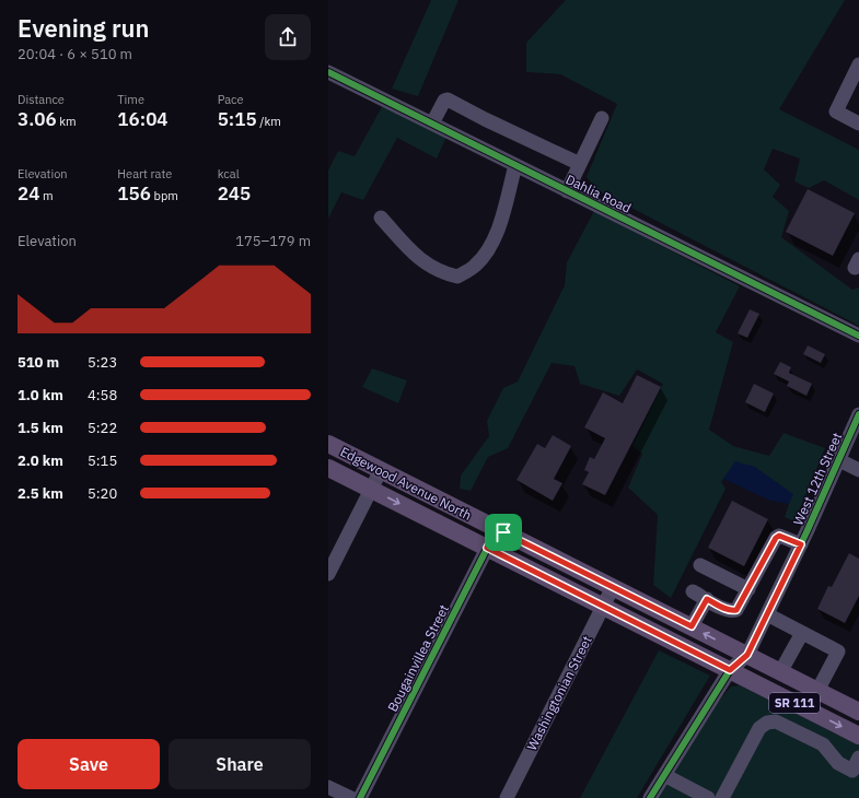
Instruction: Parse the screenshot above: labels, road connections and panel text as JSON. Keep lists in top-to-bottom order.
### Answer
{
  "streets": {
    "main road": ["Edgewood Avenue North", "SR 111"],
    "street": [
      "Dahlia Road",
      "West 12th Street",
      "Bougainvillea Street",
      "Washingtonian Street"
    ]
  },
  "crossings": [
    ["West 12th Street", "Edgewood Avenue North"],
    ["Edgewood Avenue North", "Bougainvillea Street"],
    ["Edgewood Avenue North", "Washingtonian Street"]
  ],
  "page": {
    "heading": ["Evening run", "20:04 · 6 × 510 m"],
    "stats": [
      ["Distance", "3.06 km"],
      ["Time", "16:04"],
      ["Pace", "5:15 /km"],
      ["Elevation", "24 m"],
      ["Heart rate", "156 bpm"],
      ["kcal", "245"]
    ],
    "chart": ["Elevation", "175–179 m"],
    "list": [
      {
        "name": "510 m",
        "note": "5:23"
      },
      {
        "name": "1.0 km",
        "note": "4:58"
      },
      {
        "name": "1.5 km",
        "note": "5:22"
      },
      {
        "name": "2.0 km",
        "note": "5:15"
      },
      {
        "name": "2.5 km",
        "note": "5:20"
      }
    ],
    "buttons": ["Save", "Share"]
  }
}
